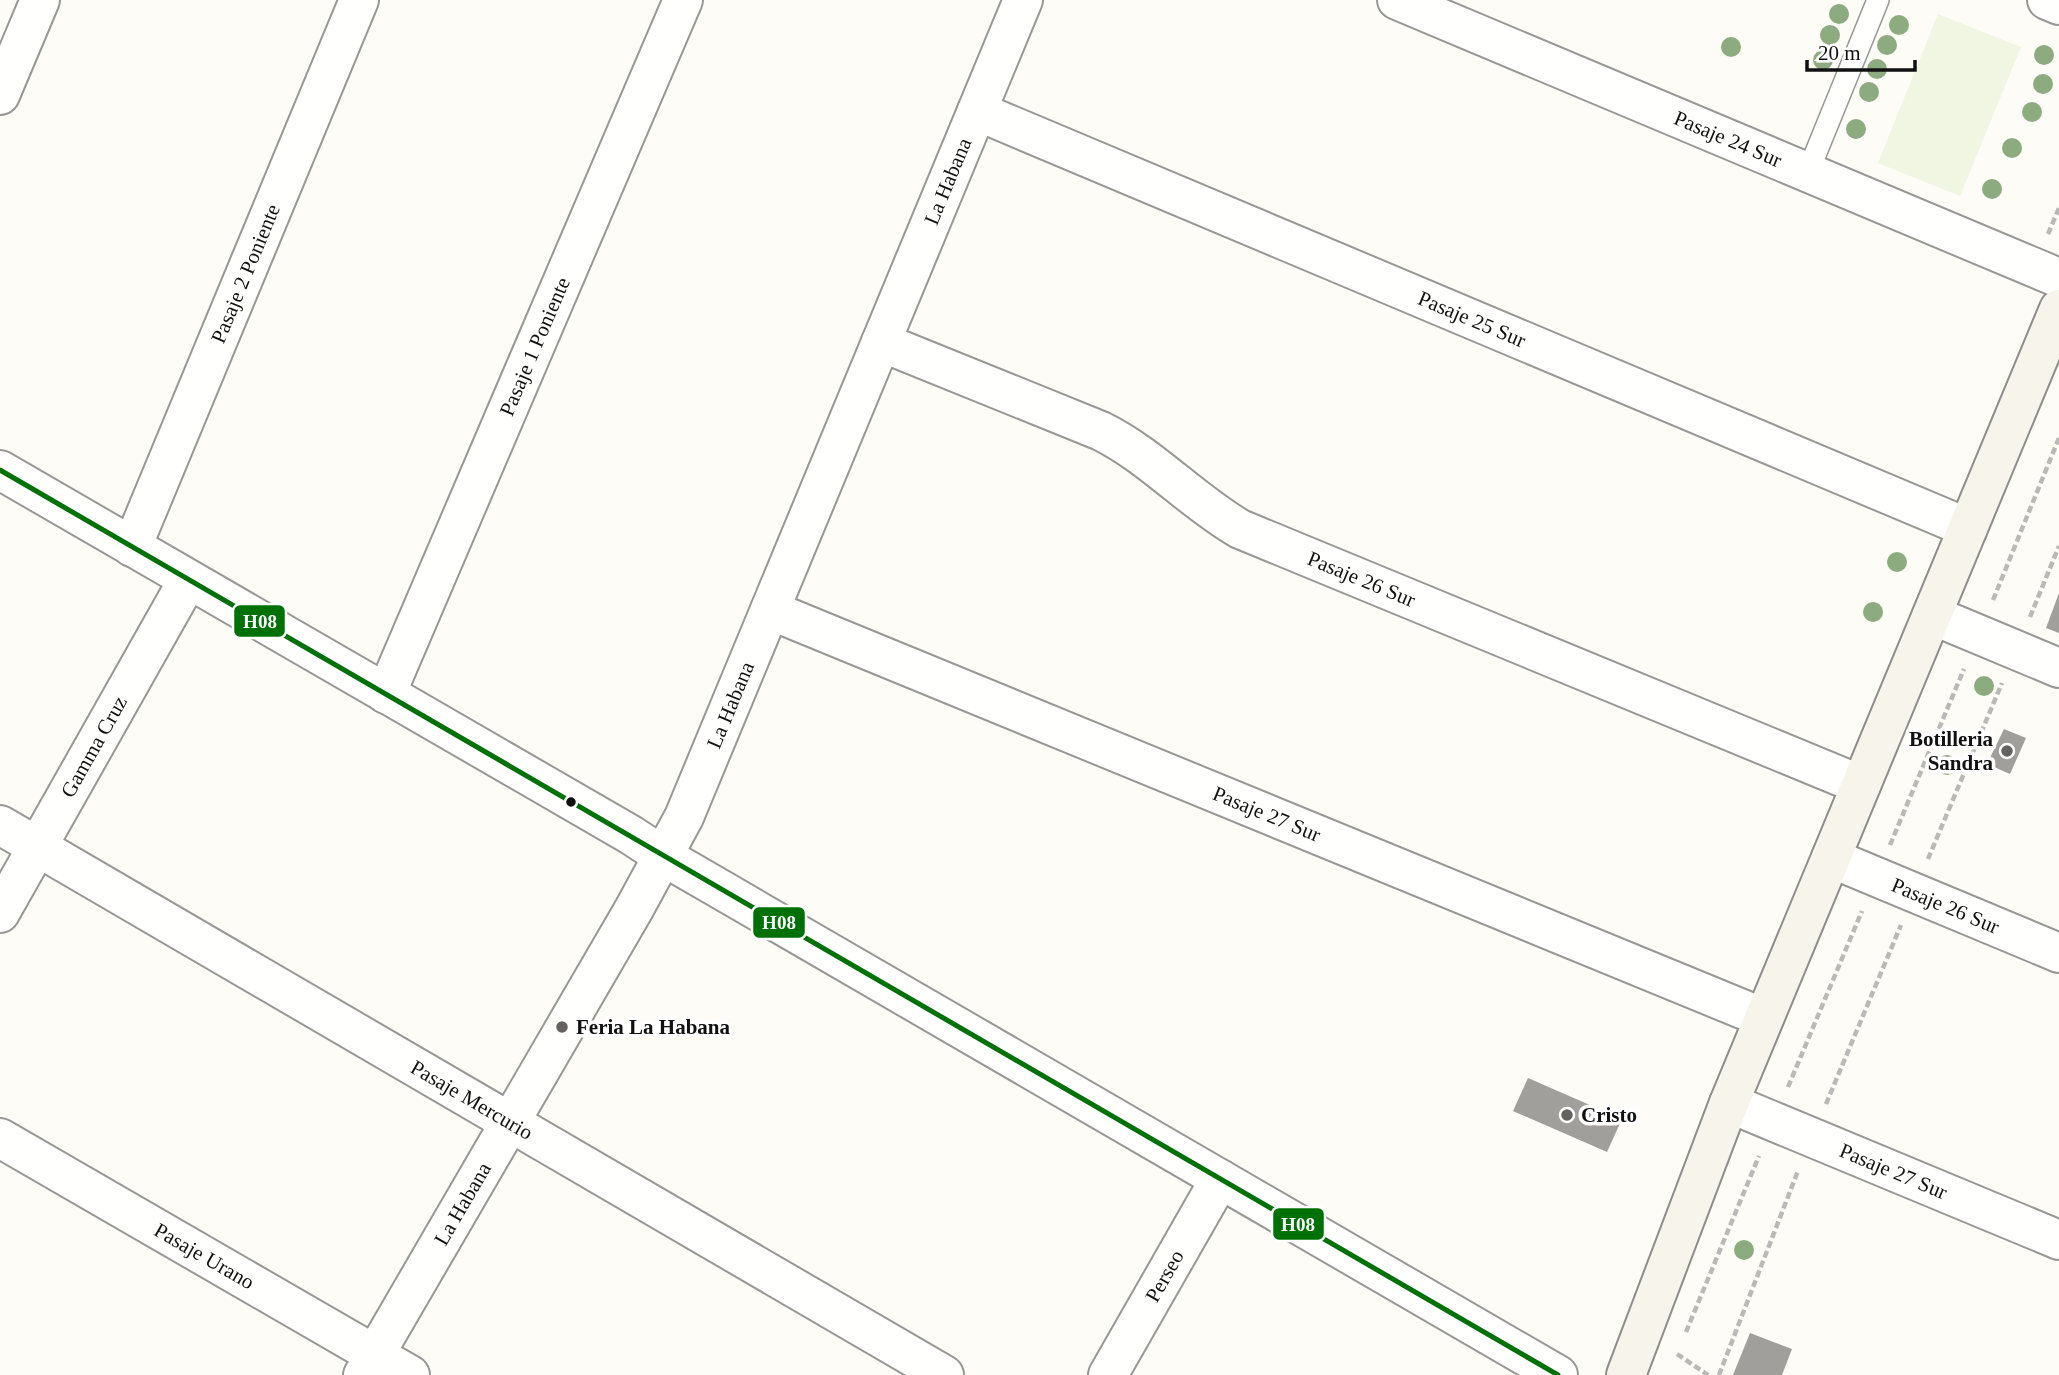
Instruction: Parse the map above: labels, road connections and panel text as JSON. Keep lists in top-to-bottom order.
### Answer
{
  "streets": {
    "street": [
      "Pasaje 24 Sur",
      "La Habana",
      "Pasaje 2 Poniente",
      "Pasaje 25 Sur",
      "Pasaje 1 Poniente",
      "Pasaje 26 Sur",
      "Gamma Cruz",
      "Pasaje 27 Sur",
      "Pasaje Mercurio",
      "Pasaje Urano",
      "Perseo"
    ]
  },
  "crossings": [
    ["La Habana", "Pasaje 25 Sur"],
    ["La Habana", "Pasaje 26 Sur"],
    ["La Habana", "Pasaje 27 Sur"],
    ["La Habana", "Pasaje Mercurio"],
    ["La Habana", "Pasaje Urano"],
    ["Gamma Cruz", "Pasaje Mercurio"]
  ],
  "places": ["Botilleria Sandra", "Feria La Habana", "Cristo"],
  "lines": ["transit line H08"],
  "scale_bar": "20 m"
}
